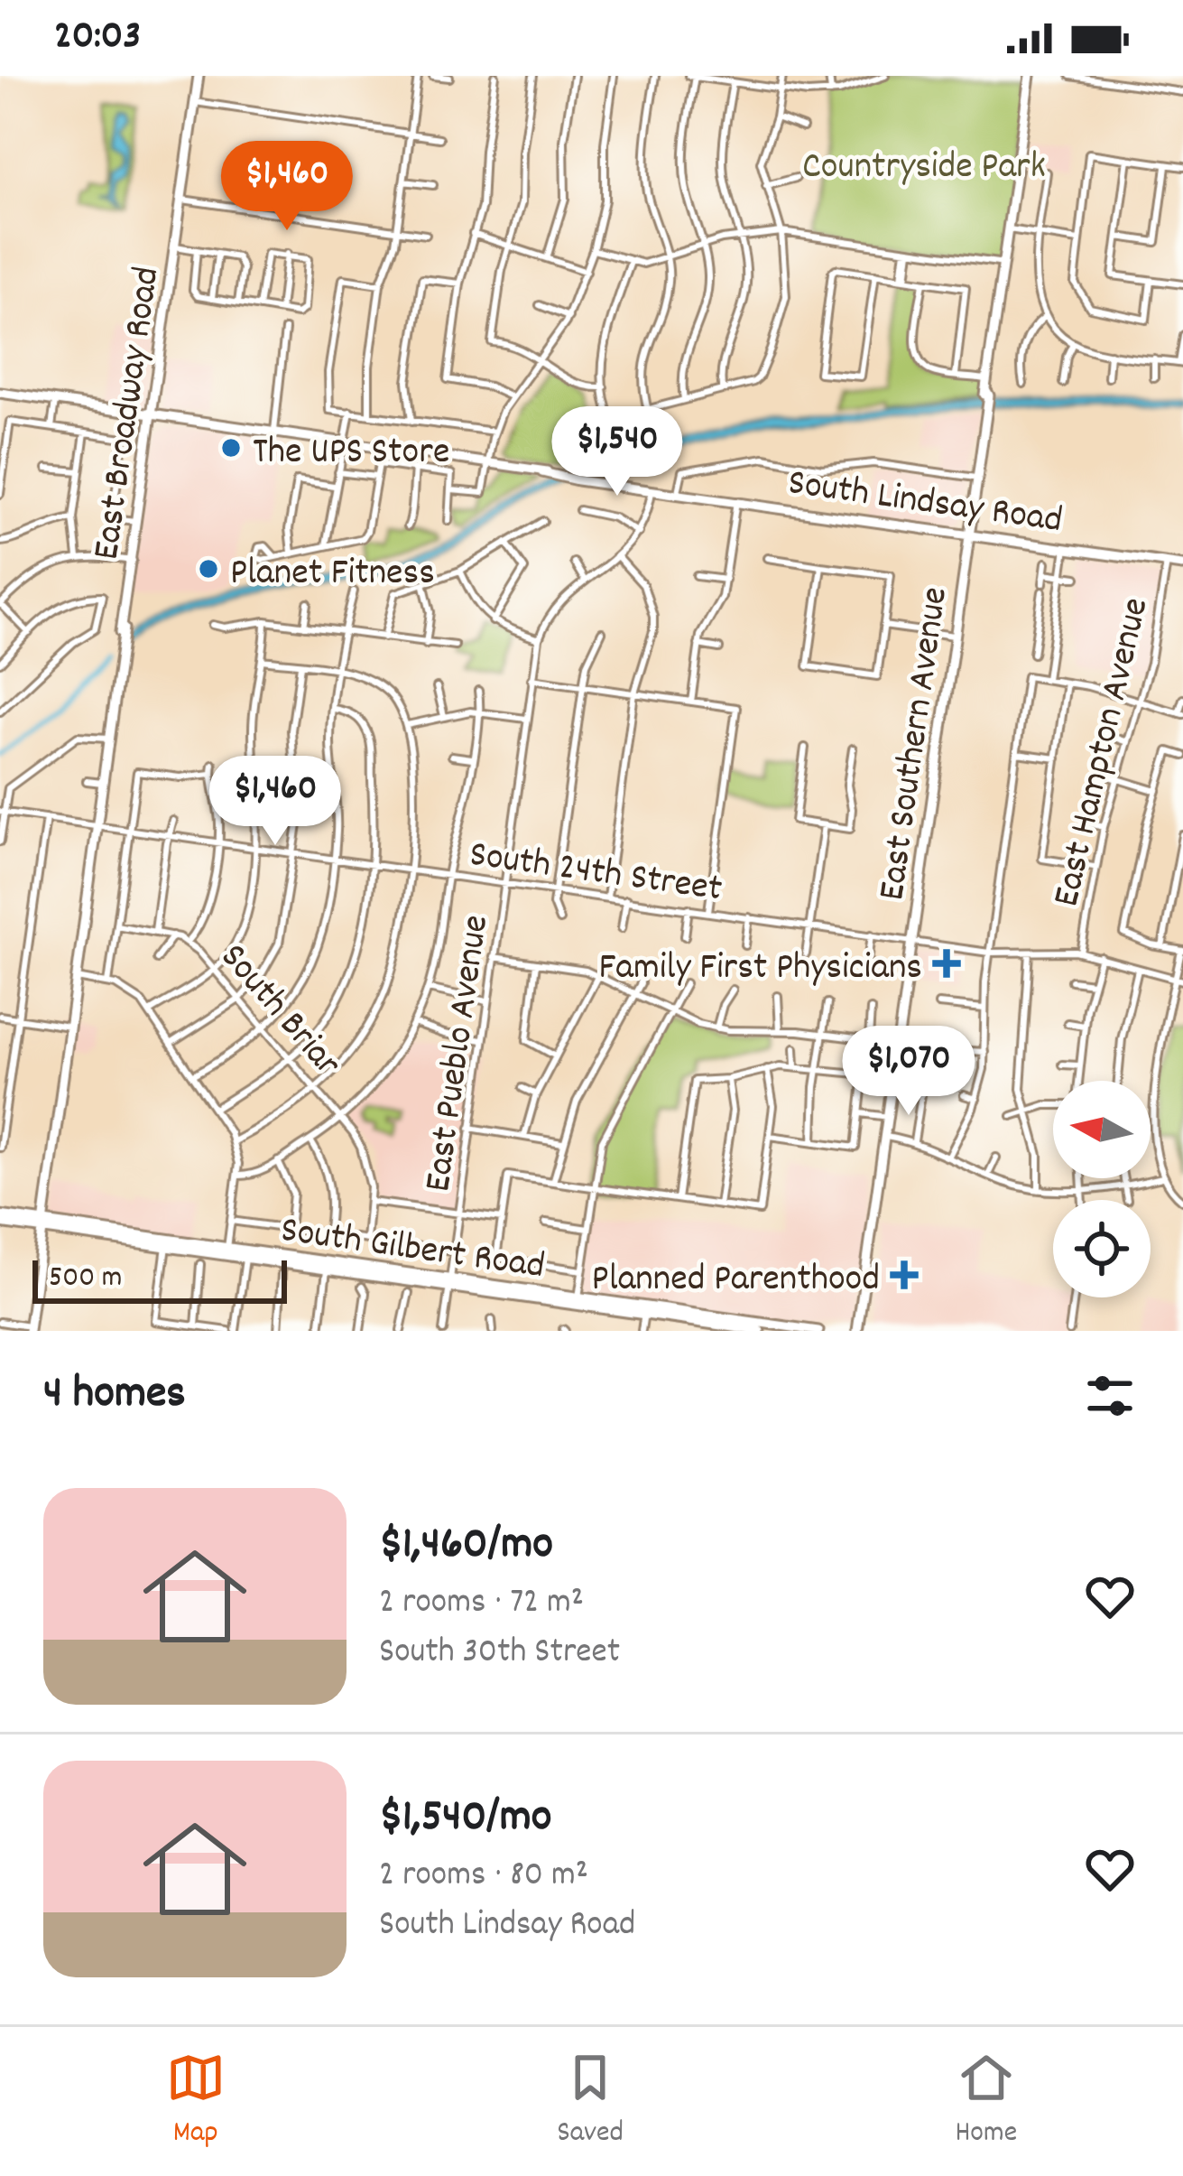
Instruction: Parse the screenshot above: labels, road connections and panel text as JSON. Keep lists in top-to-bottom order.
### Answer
{
  "streets": {
    "main road": [
      "East Broadway Road",
      "South Lindsay Road",
      "East Southern Avenue",
      "South Gilbert Road"
    ],
    "street": [
      "East Hampton Avenue",
      "South 24th Street",
      "South Briar",
      "East Pueblo Avenue"
    ]
  },
  "crossings": [
    ["East Broadway Road", "South Lindsay Road"],
    ["East Broadway Road", "South 24th Street"],
    ["East Broadway Road", "South Gilbert Road"],
    ["South Lindsay Road", "East Southern Avenue"],
    ["South Lindsay Road", "East Hampton Avenue"],
    ["South Lindsay Road", "East Pueblo Avenue"],
    ["East Southern Avenue", "South 24th Street"],
    ["East Hampton Avenue", "South 24th Street"],
    ["South 24th Street", "East Pueblo Avenue"],
    ["East Pueblo Avenue", "South Gilbert Road"]
  ],
  "parks": ["Countryside Park"],
  "places": {
    "other": ["The UPS Store", "Planet Fitness"],
    "health": ["Family First Physicians", "Planned Parenthood"]
  },
  "scale_bar": "500 m",
  "north": "left",
  "page": {
    "status": "20:03",
    "price": [
      "$1,460",
      "$1,540",
      "$1,460",
      "$1,070"
    ],
    "scale": "500 m",
    "heading": "4 homes",
    "list": [
      {
        "name": "$1,460/mo",
        "note": "2 rooms · 72 m² · South 30th Street"
      },
      {
        "name": "$1,540/mo",
        "note": "2 rooms · 80 m² · South Lindsay Road"
      }
    ],
    "tabs": ["Map", "Saved", "Home"]
  }
}
